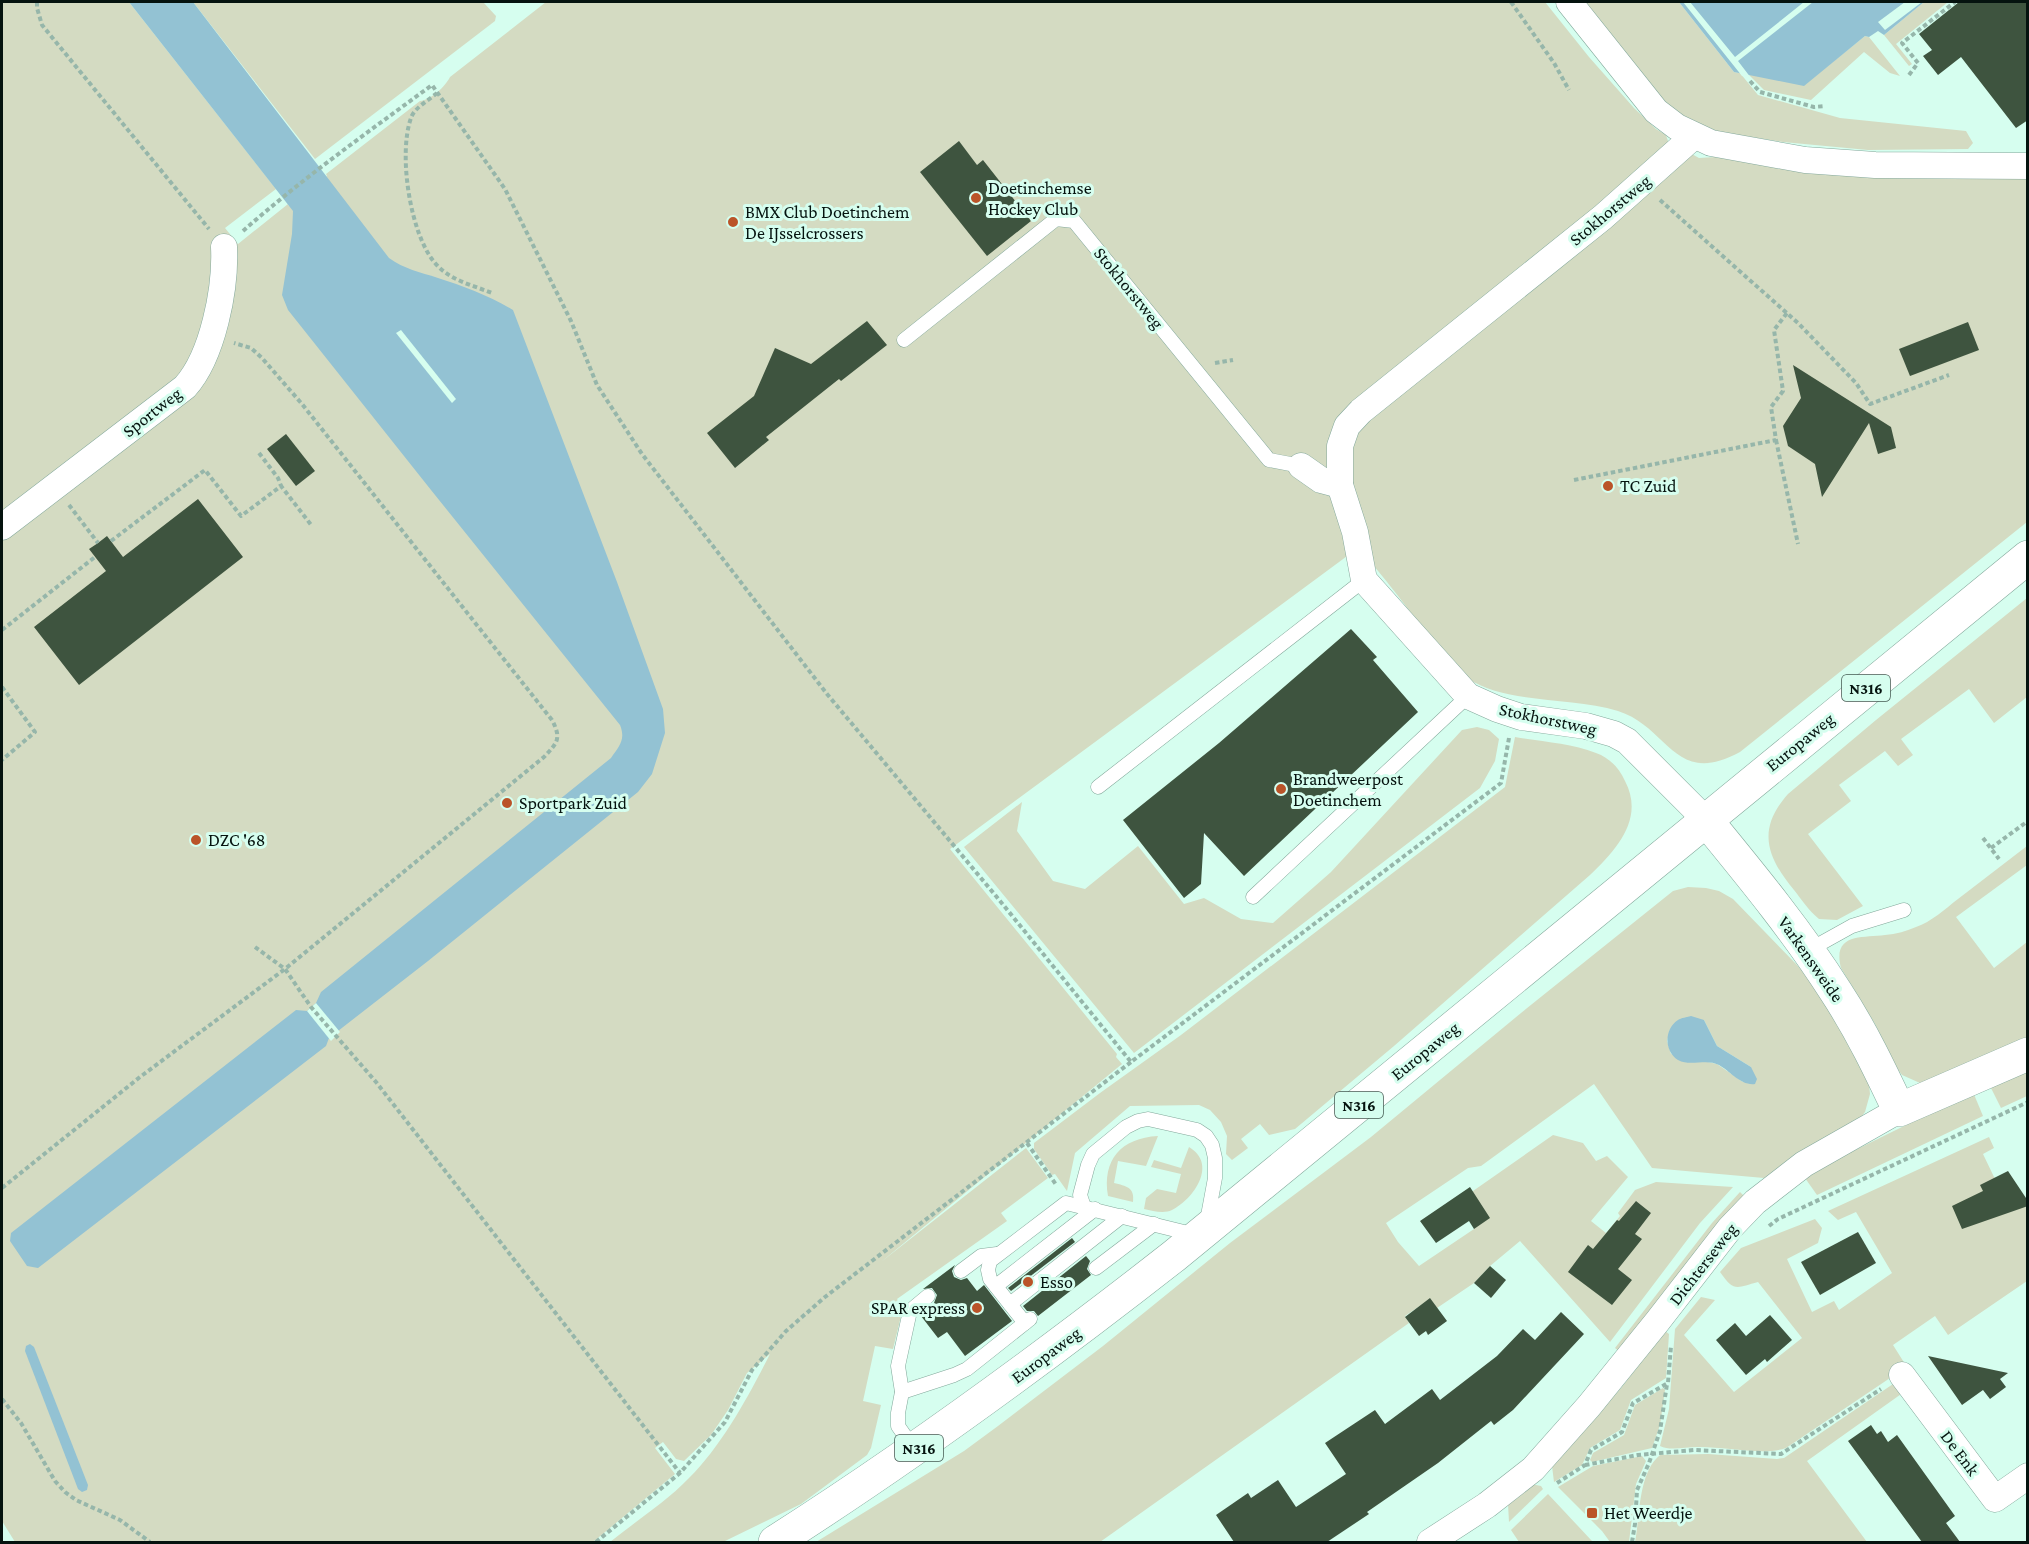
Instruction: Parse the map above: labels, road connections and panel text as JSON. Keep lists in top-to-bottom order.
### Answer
{
  "streets": {
    "main road": [
      "N316",
      "Europaweg",
      "Varkensweide",
      "Dichterseweg"
    ],
    "street": ["Stokhorstweg", "Sportweg", "De Enk"]
  },
  "crossings": [
    ["Stokhorstweg", "Europaweg"],
    ["Stokhorstweg", "Varkensweide"],
    ["Europaweg", "Varkensweide"],
    ["Varkensweide", "Dichterseweg"]
  ],
  "places": {
    "other": [
      "Doetinchemse Hockey Club",
      "BMX Club Doetinchem De IJsselcrossers",
      "TC Zuid",
      "Brandweerpost Doetinchem",
      "Sportpark Zuid",
      "DZC '68",
      "Esso",
      "SPAR express"
    ],
    "transit": ["Het Weerdje"]
  }
}
